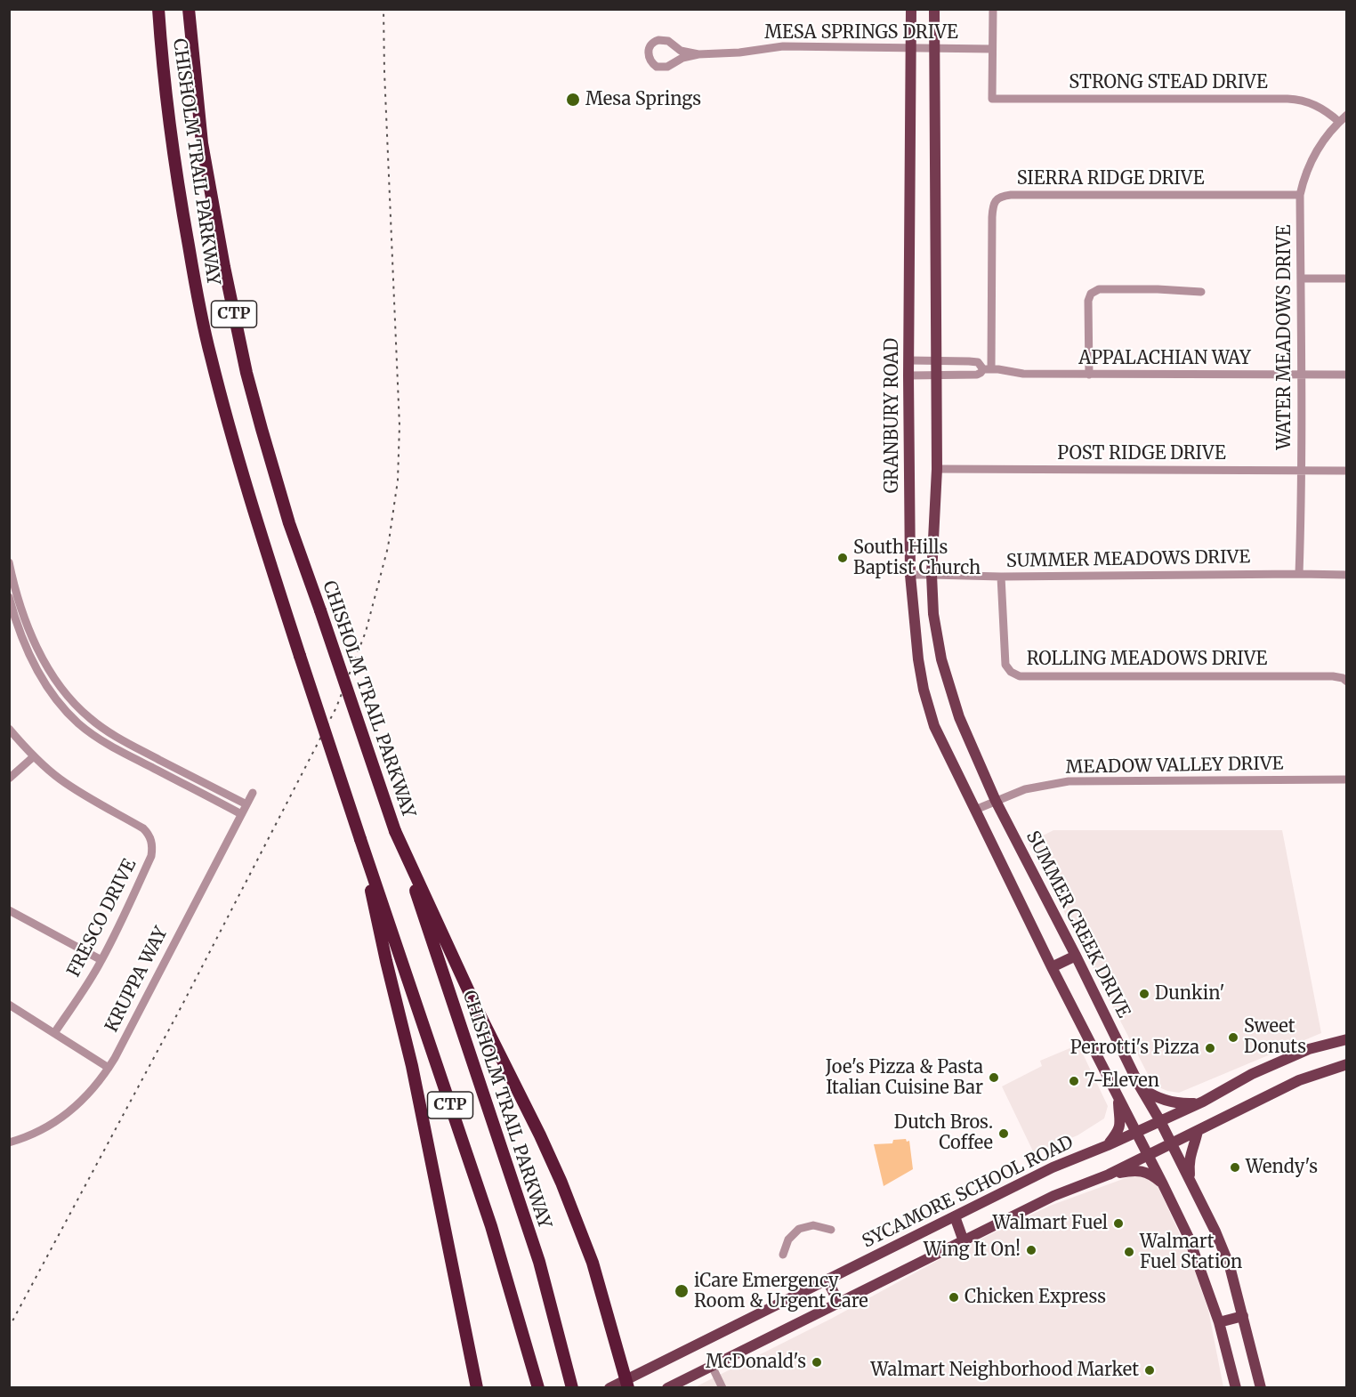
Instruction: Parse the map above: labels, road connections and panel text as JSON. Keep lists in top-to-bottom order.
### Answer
{
  "streets": {
    "highway": ["CHISHOLM TRAIL PARKWAY", "CTP"],
    "main road": ["GRANBURY ROAD", "SUMMER CREEK DRIVE", "SYCAMORE SCHOOL ROAD"],
    "street": [
      "MESA SPRINGS DRIVE",
      "STRONG STEAD DRIVE",
      "SIERRA RIDGE DRIVE",
      "WATER MEADOWS DRIVE",
      "APPALACHIAN WAY",
      "POST RIDGE DRIVE",
      "SUMMER MEADOWS DRIVE",
      "ROLLING MEADOWS DRIVE",
      "MEADOW VALLEY DRIVE",
      "FRESCO DRIVE",
      "KRUPPA WAY"
    ]
  },
  "crossings": [
    ["MESA SPRINGS DRIVE", "STRONG STEAD DRIVE"],
    ["MESA SPRINGS DRIVE", "GRANBURY ROAD"],
    ["STRONG STEAD DRIVE", "WATER MEADOWS DRIVE"],
    ["SIERRA RIDGE DRIVE", "WATER MEADOWS DRIVE"],
    ["SIERRA RIDGE DRIVE", "APPALACHIAN WAY"],
    ["WATER MEADOWS DRIVE", "APPALACHIAN WAY"],
    ["WATER MEADOWS DRIVE", "POST RIDGE DRIVE"],
    ["WATER MEADOWS DRIVE", "SUMMER MEADOWS DRIVE"],
    ["APPALACHIAN WAY", "GRANBURY ROAD"],
    ["GRANBURY ROAD", "SUMMER MEADOWS DRIVE"],
    ["GRANBURY ROAD", "MEADOW VALLEY DRIVE"],
    ["SUMMER MEADOWS DRIVE", "ROLLING MEADOWS DRIVE"],
    ["MEADOW VALLEY DRIVE", "SUMMER CREEK DRIVE"],
    ["SUMMER CREEK DRIVE", "SYCAMORE SCHOOL ROAD"]
  ],
  "places": [
    "Mesa Springs",
    "South Hills Baptist Church",
    "Dunkin'",
    "Sweet Donuts",
    "Perrotti's Pizza",
    "Joe's Pizza & Pasta Italian Cuisine Bar",
    "7-Eleven",
    "Dutch Bros. Coffee",
    "Wendy's",
    "Walmart Fuel",
    "Wing It On!",
    "Walmart Fuel Station",
    "iCare Emergency Room & Urgent Care",
    "Chicken Express",
    "McDonald's",
    "Walmart Neighborhood Market"
  ]
}
